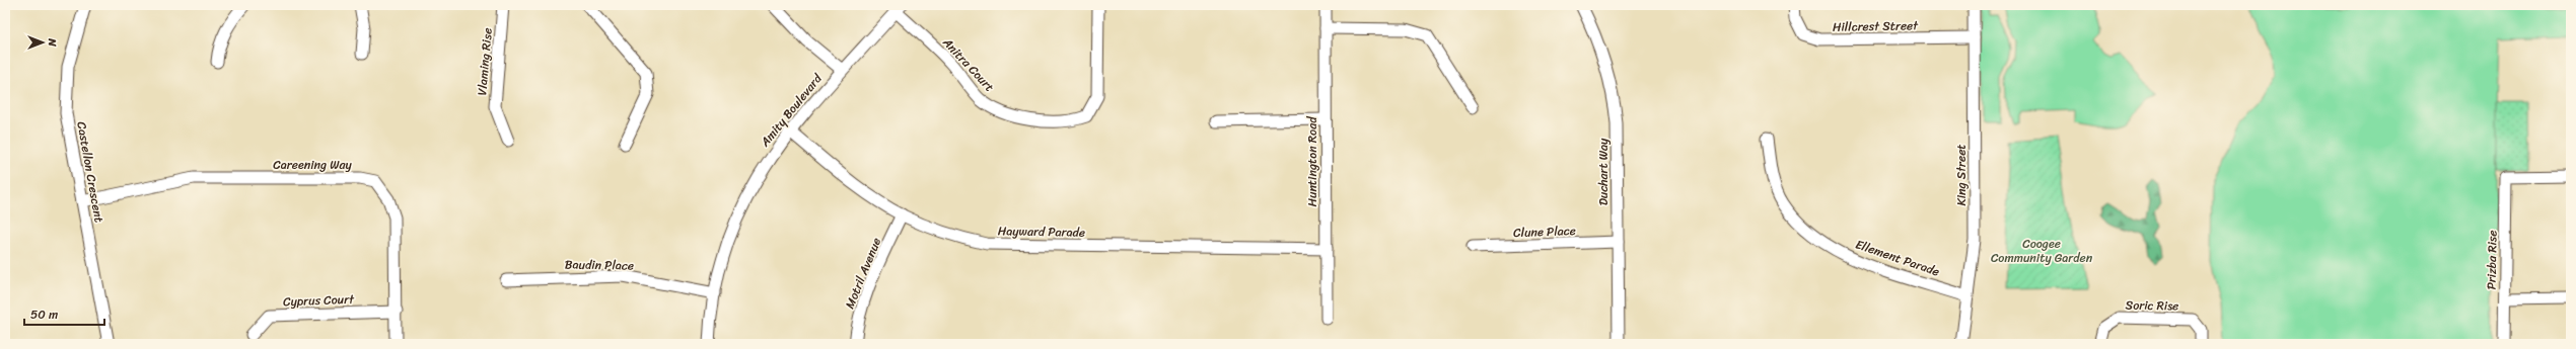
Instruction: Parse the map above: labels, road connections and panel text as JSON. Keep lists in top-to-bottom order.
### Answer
{
  "streets": {
    "street": [
      "Hillcrest Street",
      "Vlaming Rise",
      "Anitra Court",
      "Amity Boulevard",
      "Huntington Road",
      "Careening Way",
      "Castellon Crescent",
      "Duchart Way",
      "King Street",
      "Hayward Parade",
      "Clune Place",
      "Ellement Parade",
      "Prizba Rise",
      "Baudin Place",
      "Motril Avenue",
      "Cyprus Court",
      "Soric Rise"
    ]
  },
  "crossings": [
    ["Hillcrest Street", "King Street"],
    ["Anitra Court", "Amity Boulevard"],
    ["Amity Boulevard", "Hayward Parade"],
    ["Amity Boulevard", "Baudin Place"],
    ["Huntington Road", "Hayward Parade"],
    ["Careening Way", "Castellon Crescent"],
    ["Careening Way", "Cyprus Court"],
    ["Duchart Way", "Clune Place"],
    ["King Street", "Ellement Parade"],
    ["Hayward Parade", "Motril Avenue"]
  ],
  "parks": ["Coogee Community Garden"],
  "scale_bar": "50 m",
  "north": "right"
}
